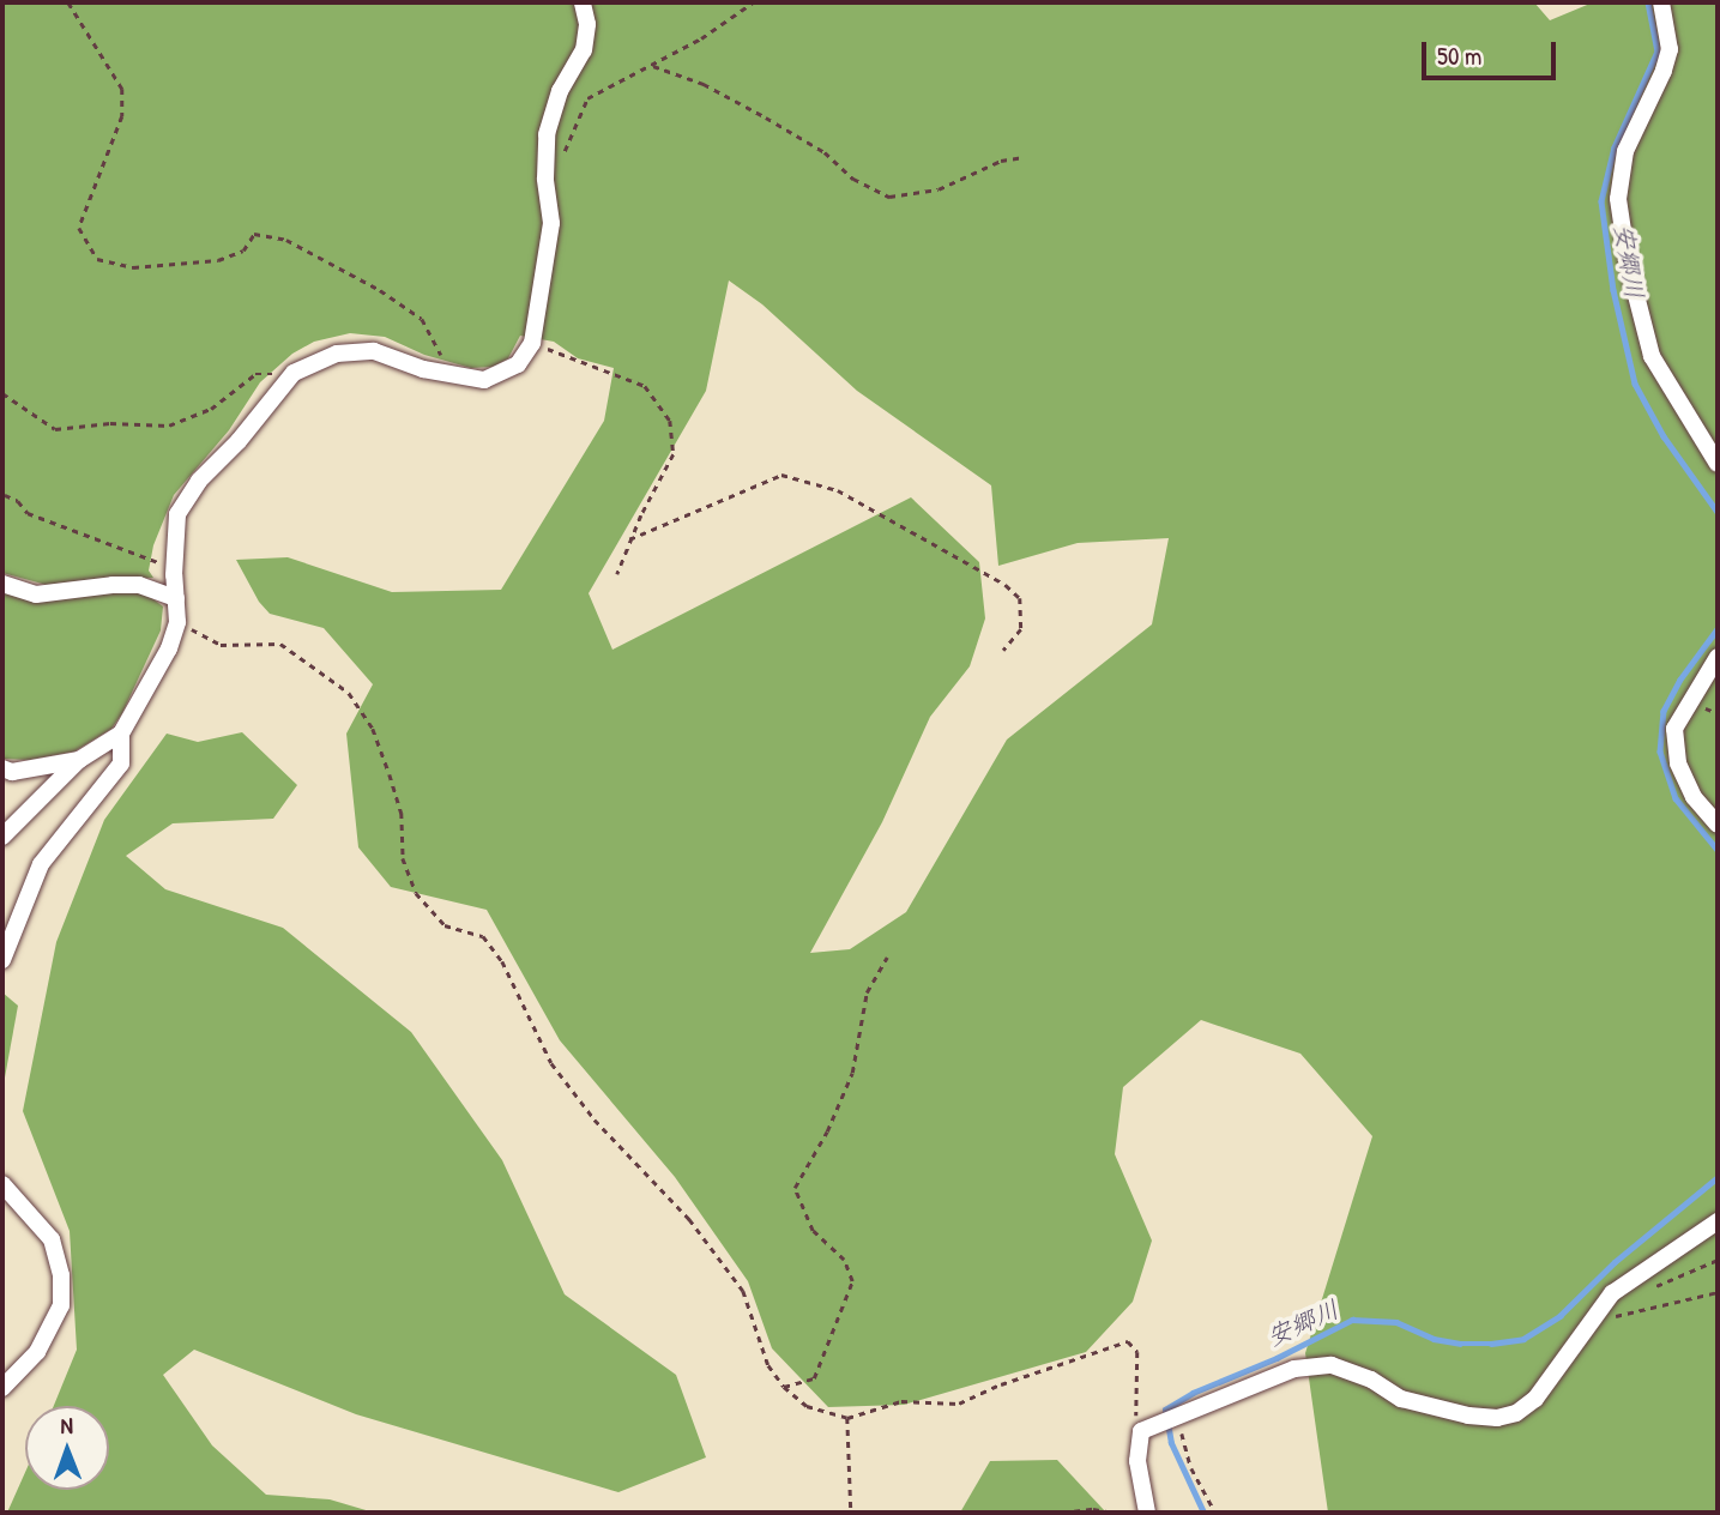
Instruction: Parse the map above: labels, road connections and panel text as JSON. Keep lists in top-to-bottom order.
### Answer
{
  "water": ["安郷川"],
  "scale_bar": "50 m",
  "north": "top"
}
